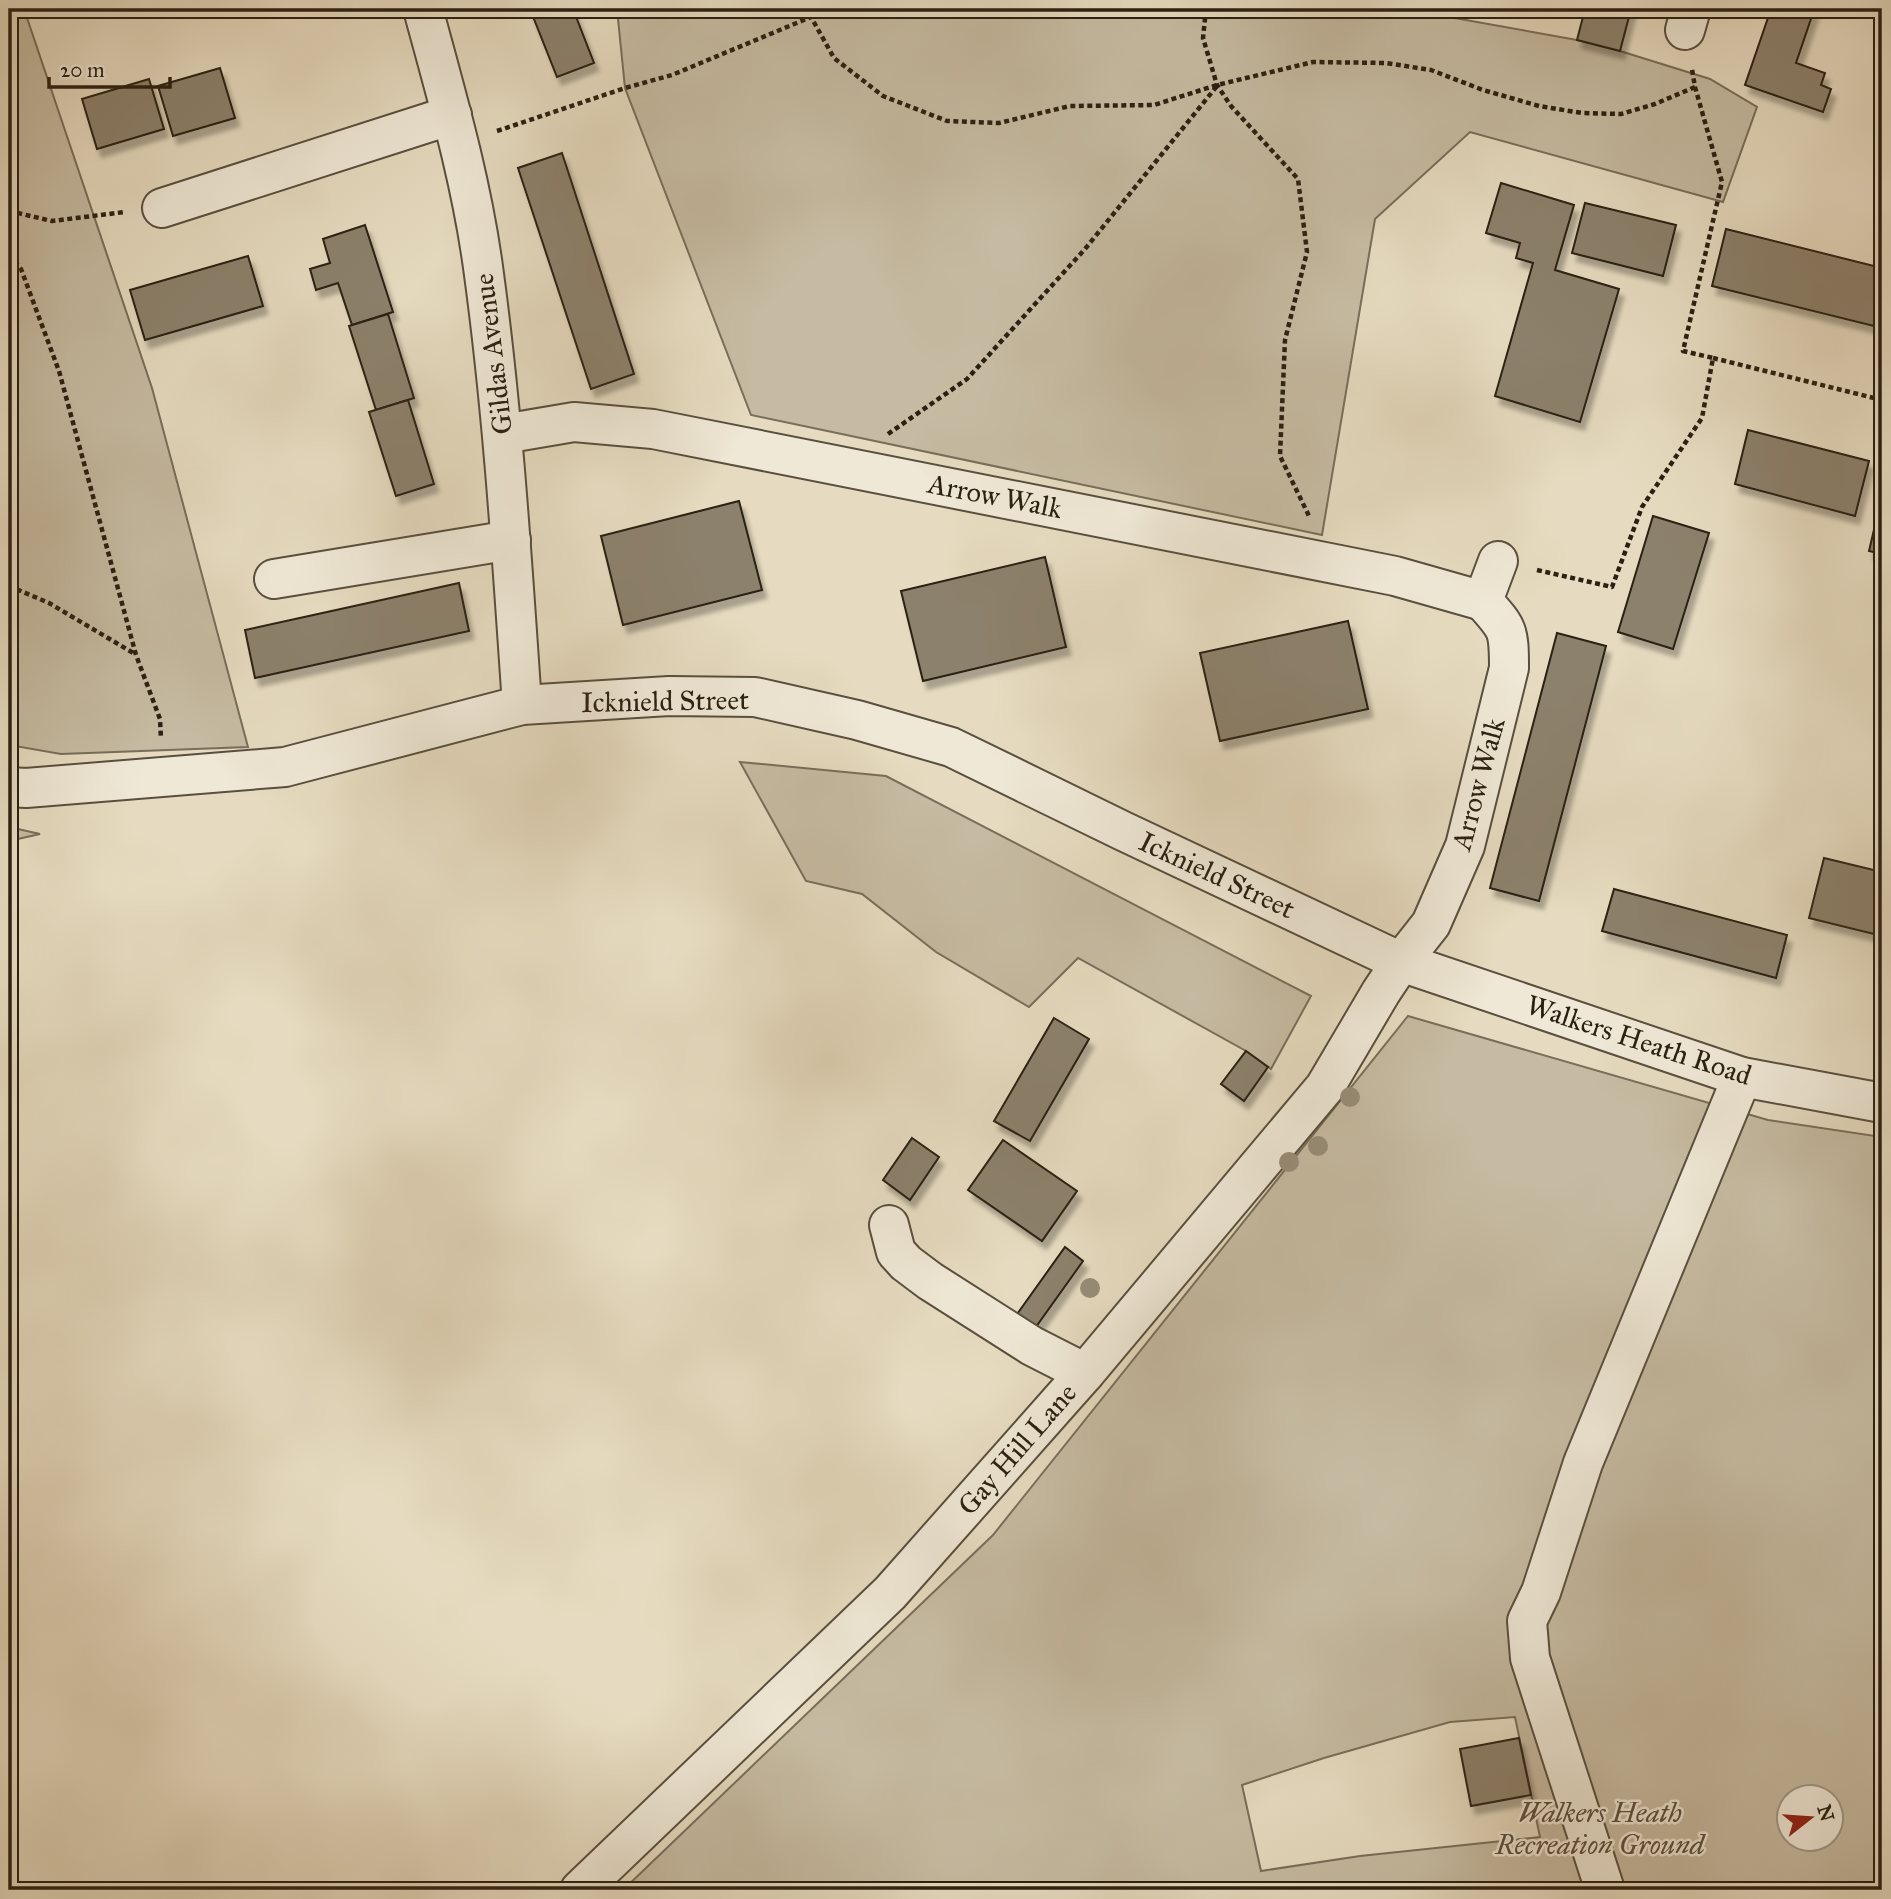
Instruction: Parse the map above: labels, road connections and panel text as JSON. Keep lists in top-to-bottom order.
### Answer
{
  "streets": {
    "street": [
      "Gildas Avenue",
      "Arrow Walk",
      "Icknield Street",
      "Walkers Heath Road",
      "Gay Hill Lane"
    ]
  },
  "crossings": [
    ["Gildas Avenue", "Arrow Walk"],
    ["Gildas Avenue", "Icknield Street"],
    ["Arrow Walk", "Icknield Street"],
    ["Arrow Walk", "Walkers Heath Road"],
    ["Arrow Walk", "Gay Hill Lane"],
    ["Icknield Street", "Walkers Heath Road"],
    ["Icknield Street", "Gay Hill Lane"],
    ["Walkers Heath Road", "Gay Hill Lane"]
  ],
  "parks": ["Walkers Heath Recreation Ground"],
  "scale_bar": "20 m",
  "north": "right"
}
